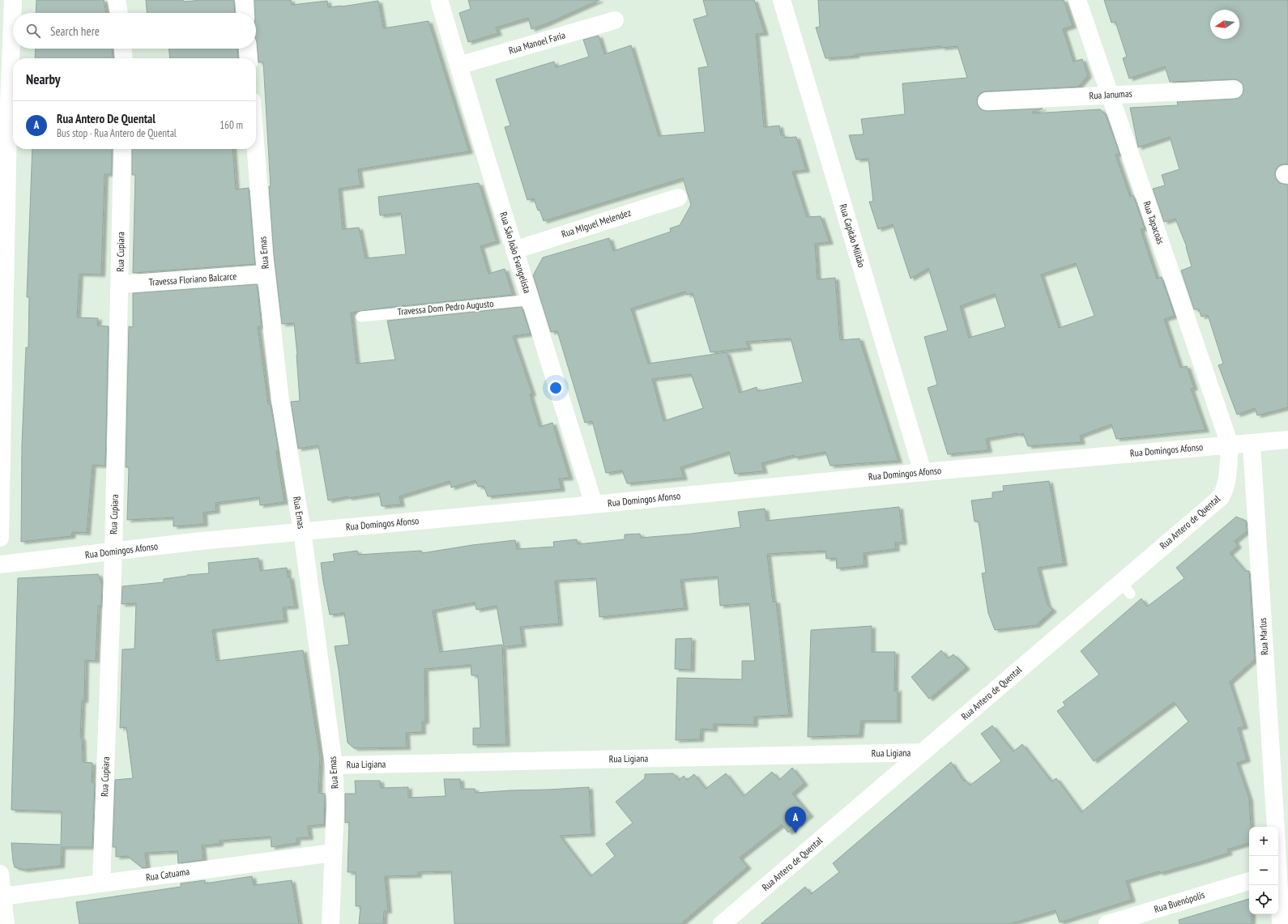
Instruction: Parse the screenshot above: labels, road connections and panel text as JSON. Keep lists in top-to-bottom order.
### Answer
{
  "streets": {
    "street": [
      "Rua Manoel Faria",
      "Rua Janumas",
      "Rua Tapacoás",
      "Rua MIguel Melendez",
      "Rua Capitão Militão",
      "Rua Cupiara",
      "Rua Emas",
      "Rua São João Evangelista",
      "Travessa Floriano Balcarce",
      "Rua Domingos Afonso",
      "Rua Antero de Quental",
      "Rua Marlus",
      "Rua Ligiana",
      "Rua Catuama",
      "Rua Buenópolis"
    ],
    "lane": ["Travessa Dom Pedro Augusto"]
  },
  "crossings": [
    ["Rua Manoel Faria", "Rua São João Evangelista"],
    ["Rua Janumas", "Rua Tapacoás"],
    ["Rua Tapacoás", "Rua Domingos Afonso"],
    ["Rua Tapacoás", "Rua Antero de Quental"],
    ["Rua MIguel Melendez", "Rua São João Evangelista"],
    ["Rua Capitão Militão", "Rua Domingos Afonso"],
    ["Rua Cupiara", "Travessa Floriano Balcarce"],
    ["Rua Cupiara", "Rua Domingos Afonso"],
    ["Rua Cupiara", "Rua Catuama"],
    ["Rua Emas", "Travessa Floriano Balcarce"],
    ["Rua Emas", "Rua Domingos Afonso"],
    ["Rua Emas", "Rua Ligiana"],
    ["Rua Emas", "Rua Catuama"],
    ["Rua São João Evangelista", "Travessa Dom Pedro Augusto"],
    ["Rua São João Evangelista", "Rua Domingos Afonso"],
    ["Rua Domingos Afonso", "Rua Antero de Quental"],
    ["Rua Domingos Afonso", "Rua Marlus"],
    ["Rua Antero de Quental", "Rua Ligiana"]
  ],
  "north": "left",
  "page": {
    "search": "Search here",
    "heading": "Nearby",
    "list": [
      {
        "mark": "A",
        "name": "Rua Antero De Quental",
        "note": "Bus stop · Rua Antero de Quental",
        "value": "160 m"
      }
    ],
    "pins": "A",
    "map_buttons": ["+", "−"]
  }
}
